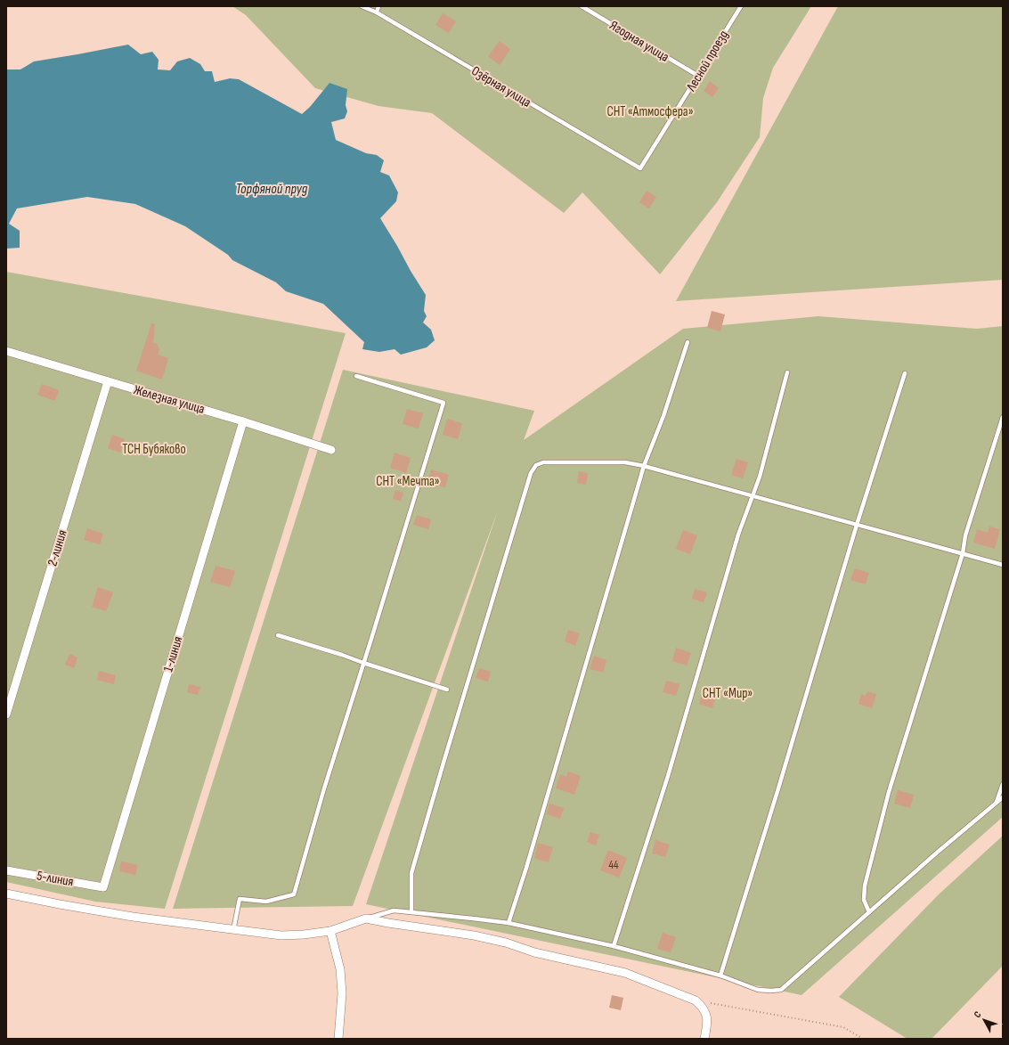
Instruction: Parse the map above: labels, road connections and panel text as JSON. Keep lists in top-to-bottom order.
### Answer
{
  "streets": {
    "street": [
      "Железная улица",
      "2-линия",
      "1-линия",
      "5-линия"
    ],
    "lane": ["Ягодная улица", "Лесной проезд", "Озёрная улица"]
  },
  "crossings": [
    ["Ягодная улица", "Лесной проезд"],
    ["Лесной проезд", "Озёрная улица"],
    ["Железная улица", "2-линия"],
    ["Железная улица", "1-линия"],
    ["1-линия", "5-линия"]
  ],
  "water": ["Торфяной пруд"],
  "parks": [
    "СНТ «Атмосфера»",
    "ТСН Бубяково",
    "СНТ «Мечта»",
    "СНТ «Мир»"
  ],
  "house_numbers": ["44"],
  "north": "top left"
}
